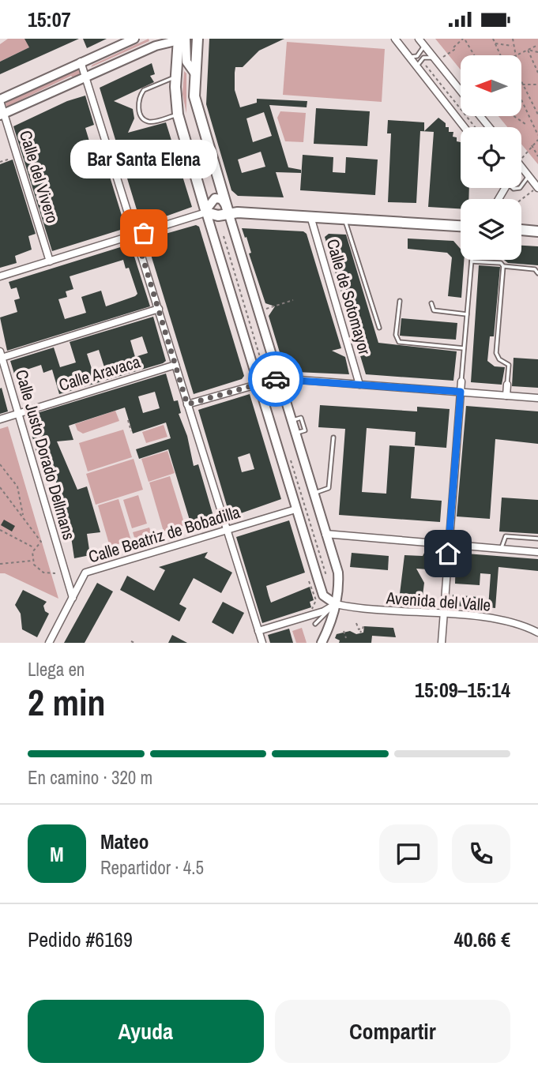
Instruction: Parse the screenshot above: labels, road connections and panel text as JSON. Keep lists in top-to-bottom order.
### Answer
{
  "streets": {
    "street": [
      "Calle del Vivero",
      "Calle de Sotomayor",
      "Calle Aravaca",
      "Calle Justo Dorado Dellmans",
      "Calle Beatriz de Bobadilla",
      "Avenida del Valle"
    ]
  },
  "crossings": [
    ["Calle Aravaca", "Calle Justo Dorado Dellmans"],
    ["Calle Justo Dorado Dellmans", "Calle Beatriz de Bobadilla"]
  ],
  "places": ["Bar Santa Elena"],
  "north": "left",
  "page": {
    "status": "15:07",
    "bubble": "Bar Santa Elena",
    "heading": ["2 min", "Llega en", "15:09–15:14"],
    "panel": [
      "Mateo",
      "Repartidor · 4.5",
      "Pedido #6169",
      "40.66 €"
    ],
    "bar": "En camino · 320 m",
    "round": "M",
    "buttons": ["Ayuda", "Compartir"]
  }
}
